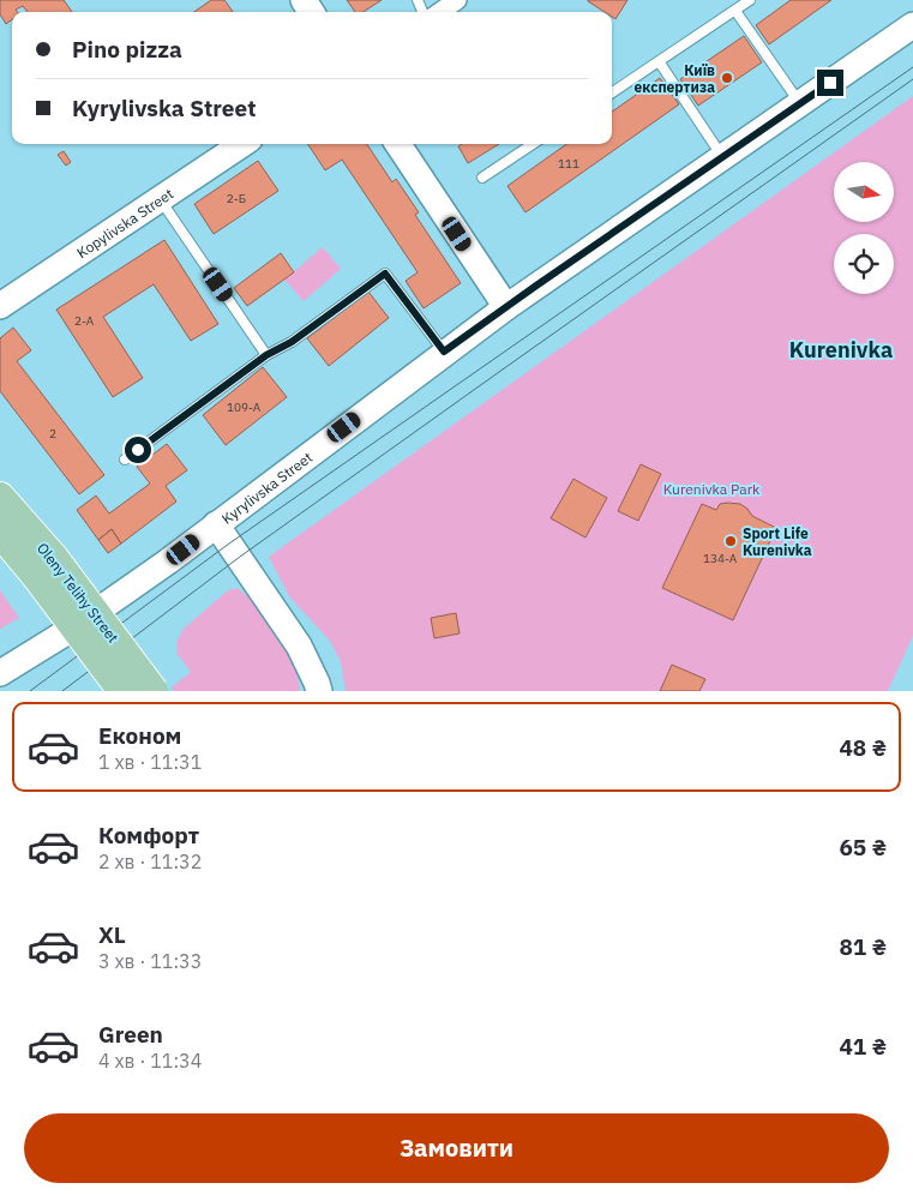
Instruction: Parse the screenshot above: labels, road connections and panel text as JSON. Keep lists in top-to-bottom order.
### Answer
{
  "streets": {
    "main road": ["Kopylivska Street", "Kyrylivska Street", "Oleny Telihy Street"]
  },
  "districts": ["Kurenivka"],
  "parks": ["Kurenivka Park"],
  "places": ["Київ експертиза", "Sport Life Kurenivka"],
  "house_numbers": [
    "111",
    "2-Б",
    "2-А",
    "109-А",
    "2",
    "134-А"
  ],
  "north": "right",
  "page": {
    "banner": ["Pino pizza", "Kyrylivska Street"],
    "list": [
      {
        "name": "Економ",
        "note": "1 хв · 11:31",
        "value": "48 ₴"
      },
      {
        "name": "Комфорт",
        "note": "2 хв · 11:32",
        "value": "65 ₴"
      },
      {
        "name": "XL",
        "note": "3 хв · 11:33",
        "value": "81 ₴"
      },
      {
        "name": "Green",
        "note": "4 хв · 11:34",
        "value": "41 ₴"
      }
    ],
    "buttons": "Замовити"
  }
}
